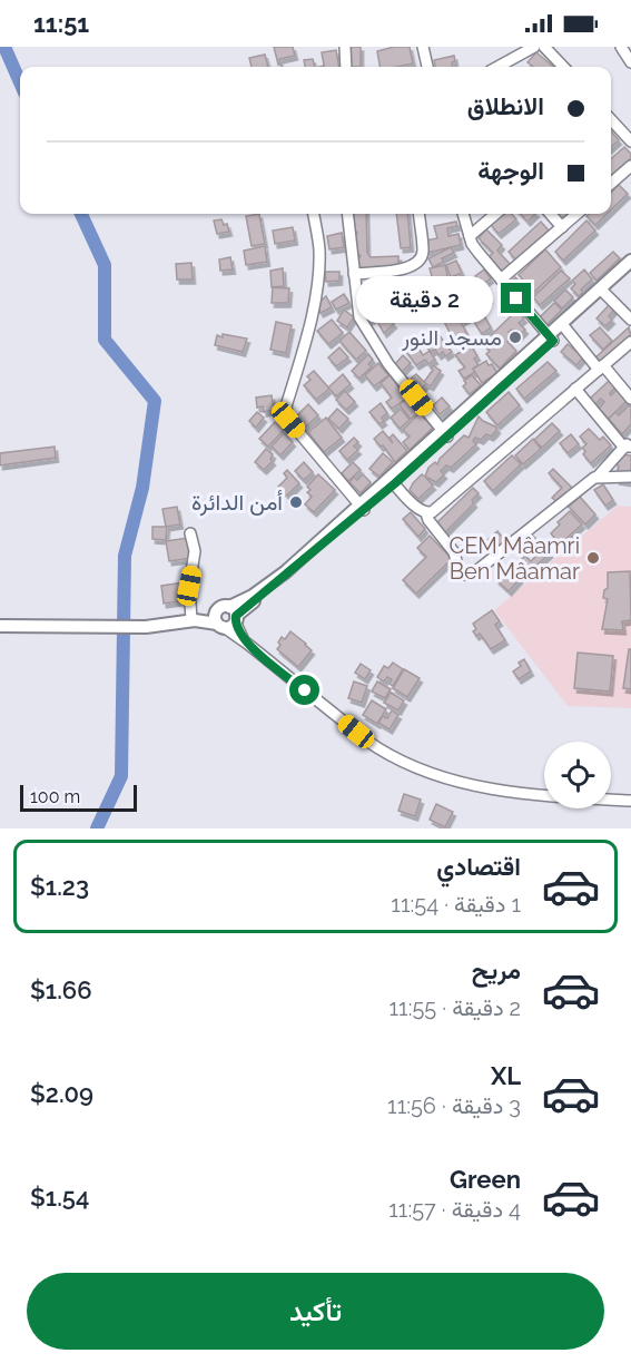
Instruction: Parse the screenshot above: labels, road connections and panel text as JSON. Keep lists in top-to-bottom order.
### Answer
{
  "places": ["مسجد النور", "أمن الدائرة", "CEM Mâamri Ben Mâamar"],
  "scale_bar": "100 m",
  "page": {
    "status": "11:51",
    "banner": ["الانطلاق", "الوجهة"],
    "bubble": "2 دقيقة",
    "scale": "100 m",
    "list": [
      {
        "name": "اقتصادي",
        "note": "1 دقيقة · 11:54",
        "value": "$1.23"
      },
      {
        "name": "مريح",
        "note": "2 دقيقة · 11:55",
        "value": "$1.66"
      },
      {
        "name": "XL",
        "note": "3 دقيقة · 11:56",
        "value": "$2.09"
      },
      {
        "name": "Green",
        "note": "4 دقيقة · 11:57",
        "value": "$1.54"
      }
    ],
    "buttons": "تأكيد"
  }
}
